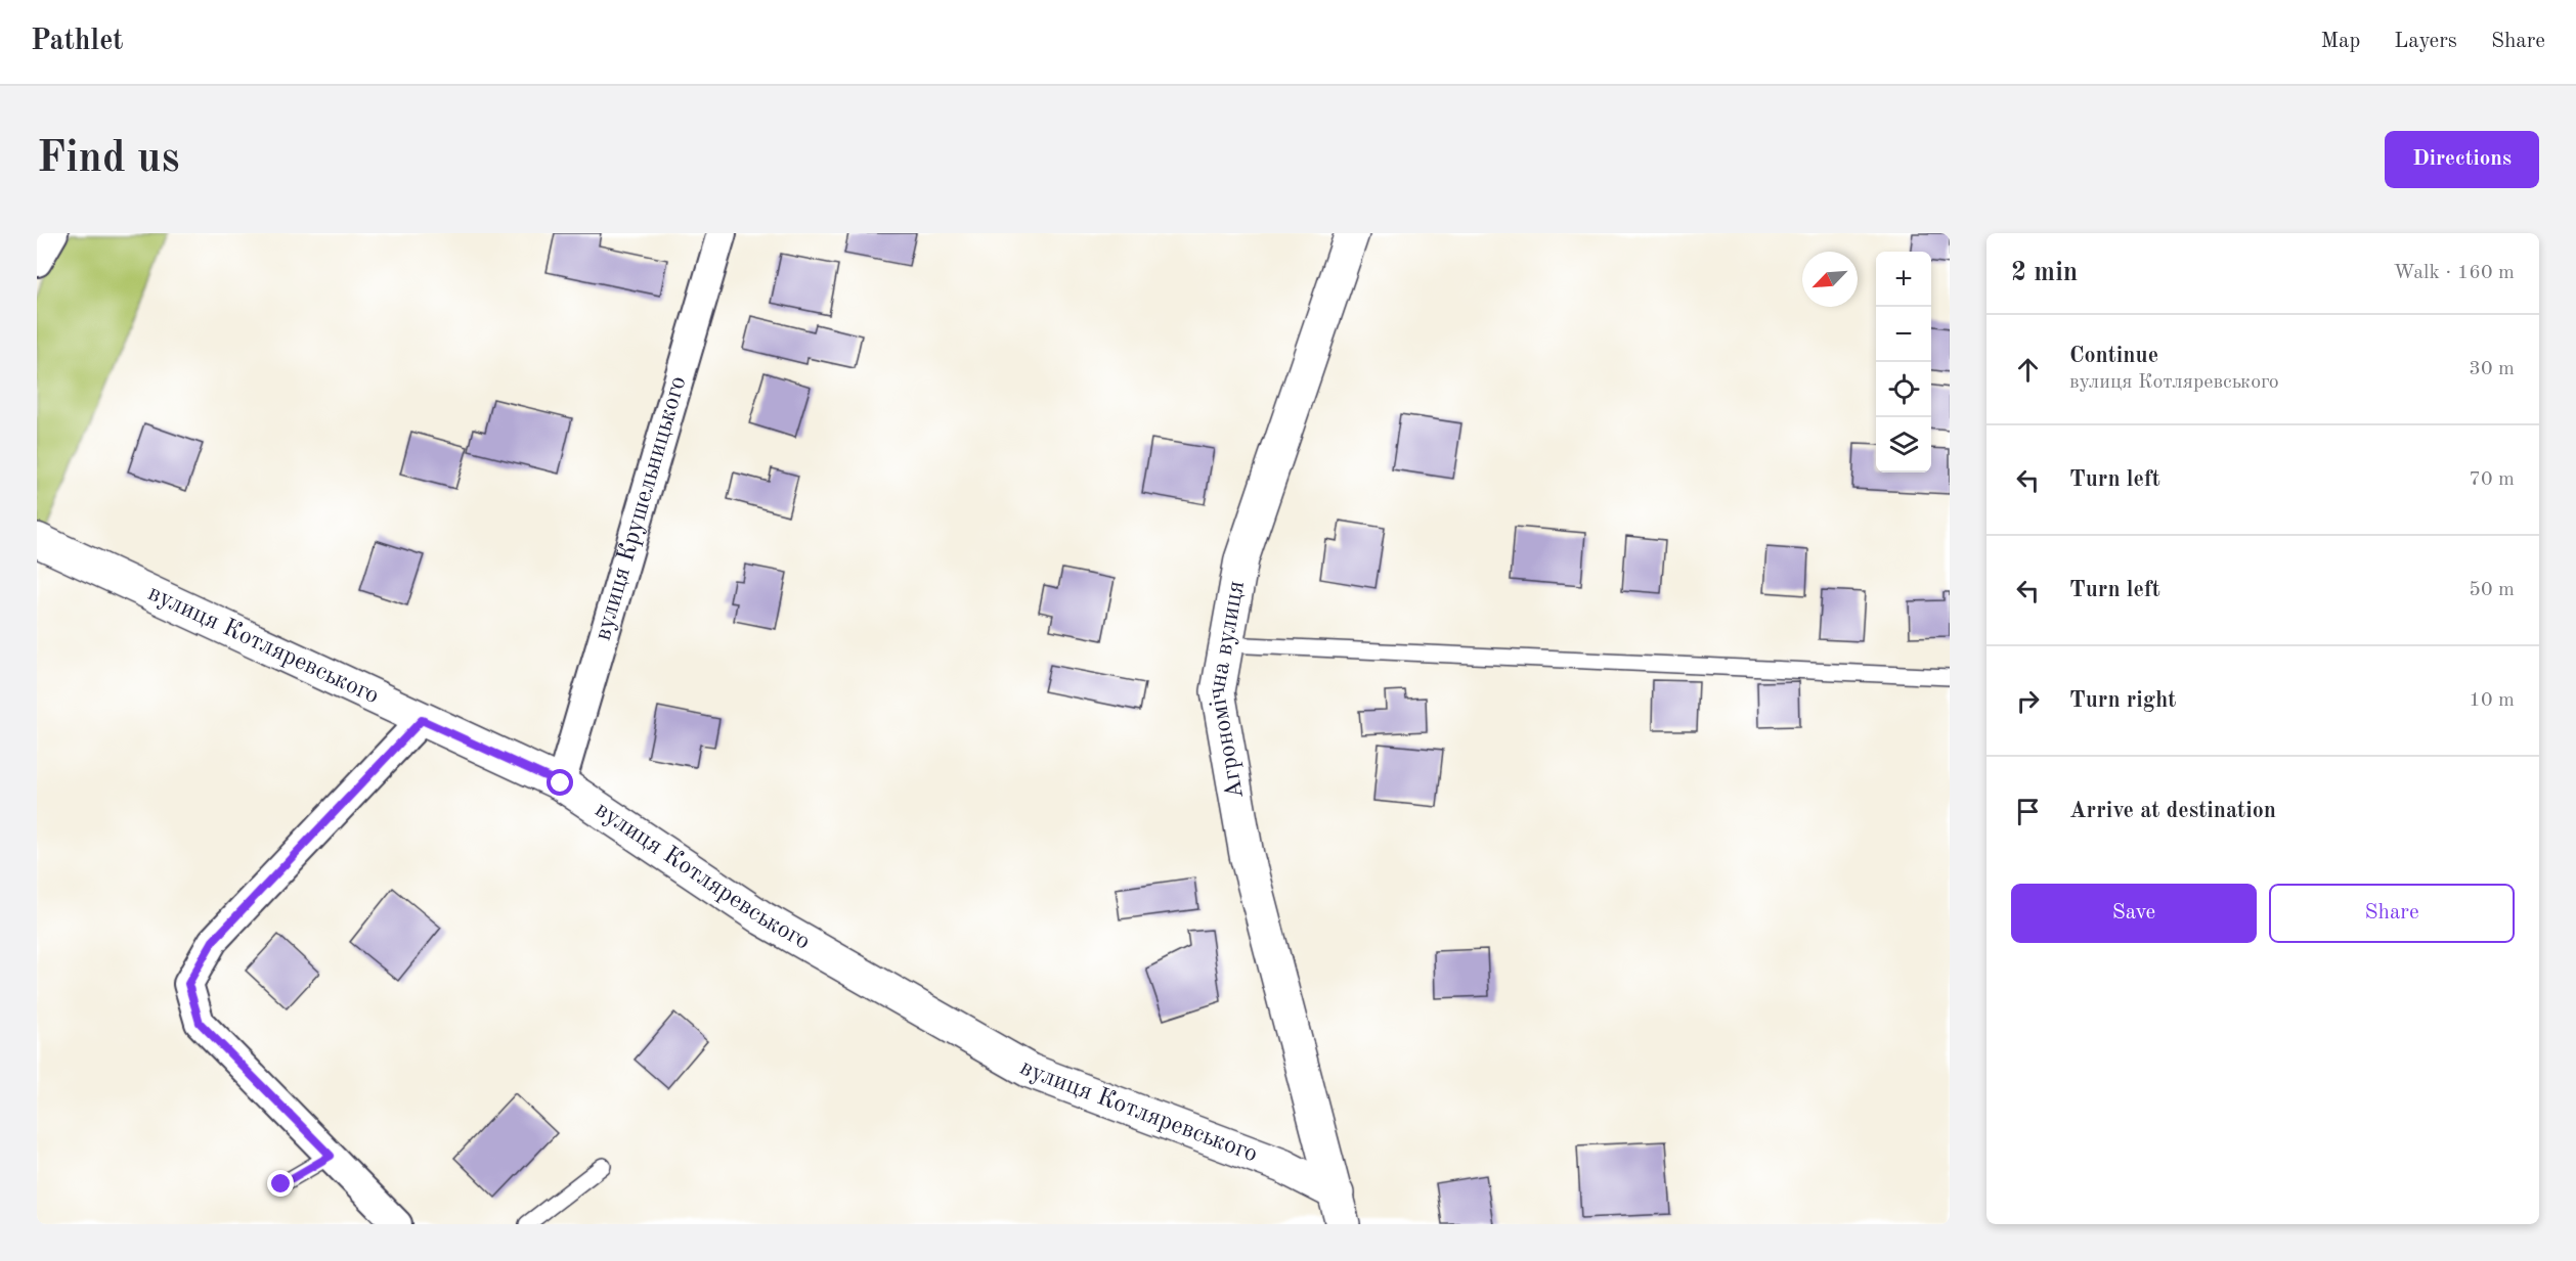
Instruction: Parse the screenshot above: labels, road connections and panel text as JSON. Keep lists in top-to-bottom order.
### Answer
{
  "streets": {
    "street": ["вулиця Крушельницького", "вулиця Котляревського", "Агрономічна вулиця"]
  },
  "crossings": [
    ["вулиця Крушельницького", "вулиця Котляревського"],
    ["вулиця Котляревського", "Агрономічна вулиця"]
  ],
  "north": "bottom left",
  "page": {
    "header": "Pathlet",
    "nav": ["Map", "Layers", "Share"],
    "buttons": [
      "Directions",
      ["Save", "Share"]
    ],
    "title": "Find us",
    "heading": ["2 min", "Walk · 160 m"],
    "map_buttons": ["+", "−"],
    "list": [
      ["Continue", "вулиця Котляревського", "30 m"],
      ["Turn left", "70 m"],
      ["Turn left", "50 m"],
      ["Turn right", "10 m"],
      "Arrive at destination"
    ]
  }
}
